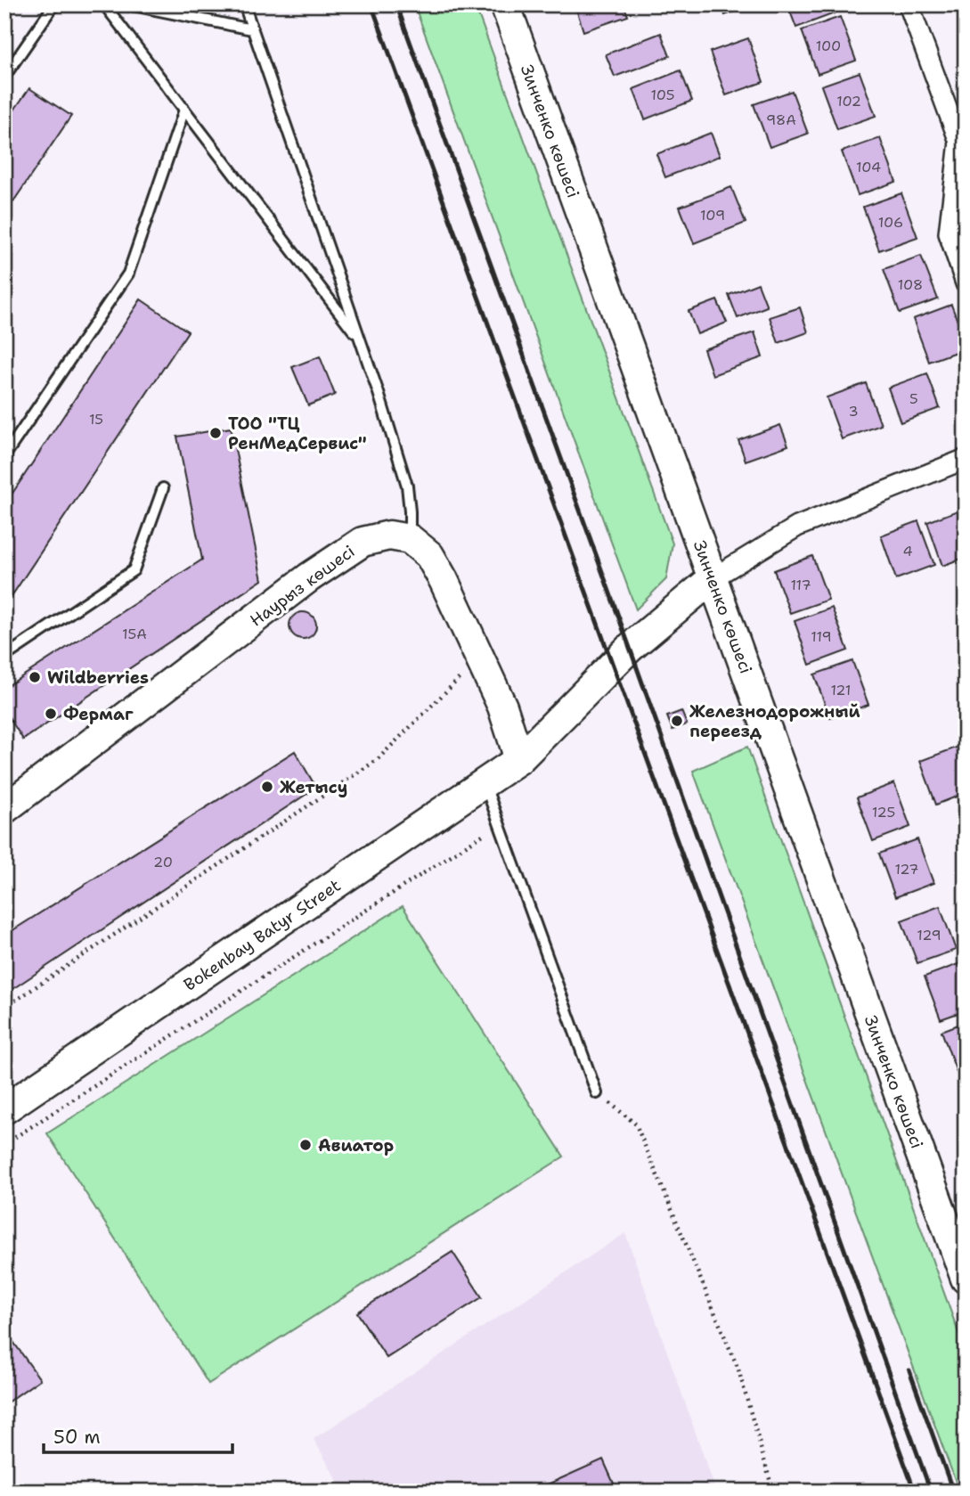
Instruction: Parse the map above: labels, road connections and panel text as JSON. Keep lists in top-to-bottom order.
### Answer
{
  "streets": {
    "main road": ["Зинченко көшесі", "Наурыз көшесі", "Bokenbay Batyr Street"]
  },
  "crossings": [
    ["Зинченко көшесі", "Bokenbay Batyr Street"]
  ],
  "places": [
    "ТОО \"ТЦ РенМедСервис\"",
    "Wildberries",
    "Фермаг",
    "Железнодорожный переезд",
    "Жетысу",
    "Авиатор"
  ],
  "house_numbers": [
    "100",
    "105",
    "102",
    "98А",
    "104",
    "109",
    "106",
    "108",
    "5",
    "3",
    "15",
    "4",
    "117",
    "15А",
    "119",
    "121",
    "125",
    "20",
    "127",
    "129"
  ],
  "scale_bar": "50 m"
}
